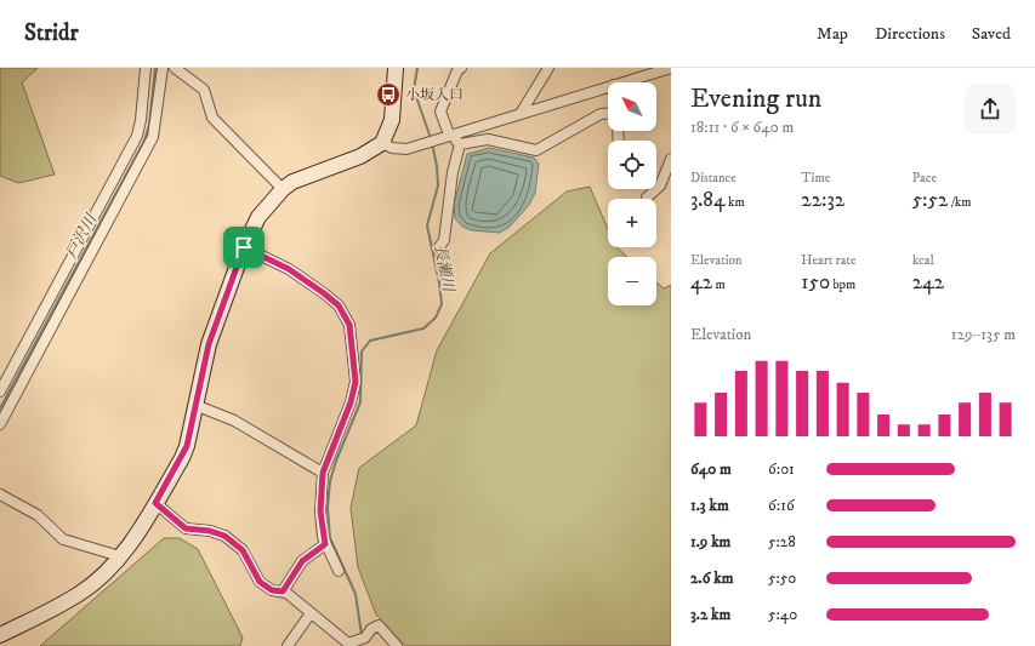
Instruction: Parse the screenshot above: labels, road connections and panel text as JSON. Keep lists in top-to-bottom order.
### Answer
{
  "water": ["戸沢川", "長瀬川"],
  "places": {
    "bus stop": ["小坂入口"]
  },
  "north": "top left",
  "page": {
    "header": "Stridr",
    "nav": ["Map", "Directions", "Saved"],
    "heading": ["Evening run", "18:11 · 6 × 640 m"],
    "map_buttons": ["+", "−"],
    "stats": [
      ["Distance", "3.84 km"],
      ["Time", "22:32"],
      ["Pace", "5:52 /km"],
      ["Elevation", "42 m"],
      ["Heart rate", "150 bpm"],
      ["kcal", "242"]
    ],
    "chart": ["Elevation", "129–135 m"],
    "list": [
      {
        "name": "640 m",
        "note": "6:01"
      },
      {
        "name": "1.3 km",
        "note": "6:16"
      },
      {
        "name": "1.9 km",
        "note": "5:28"
      },
      {
        "name": "2.6 km",
        "note": "5:50"
      },
      {
        "name": "3.2 km",
        "note": "5:40"
      }
    ]
  }
}
